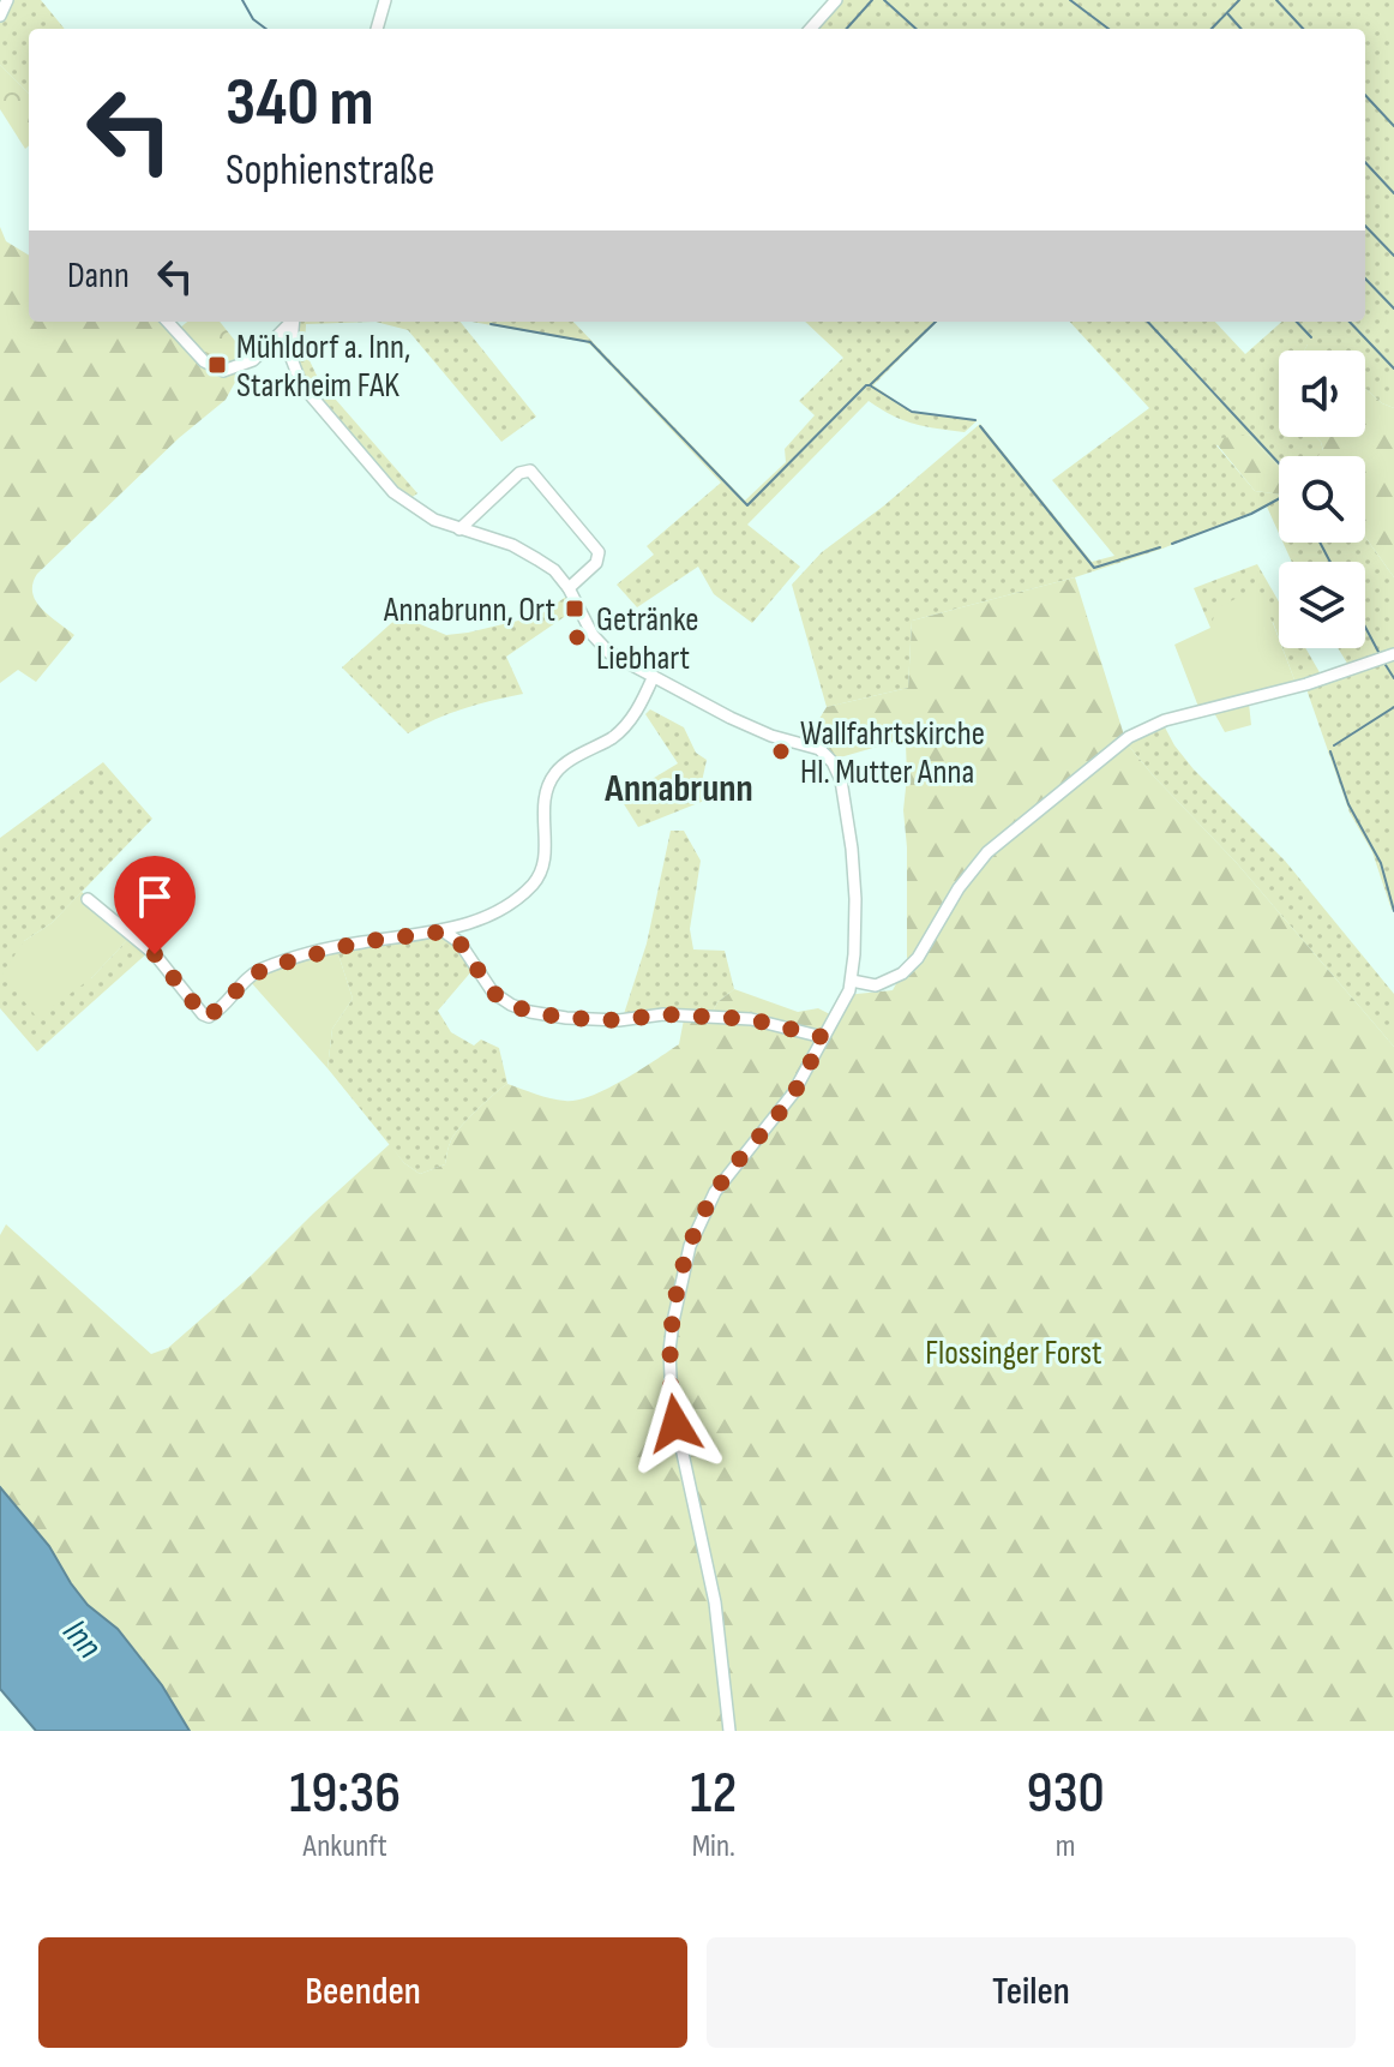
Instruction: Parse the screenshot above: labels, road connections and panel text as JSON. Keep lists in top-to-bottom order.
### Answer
{
  "districts": ["Annabrunn"],
  "water": ["Inn"],
  "parks": ["Flossinger Forst"],
  "places": {
    "transit": ["Mühldorf a. Inn, Starkheim FAK", "Annabrunn, Ort"],
    "other": ["Getränke Liebhart", "Wallfahrtskirche Hl. Mutter Anna"]
  },
  "page": {
    "turn": ["340 m", "Sophienstraße"],
    "then": "Dann",
    "eta": [
      "19:36",
      "Ankunft",
      "12",
      "Min.",
      "930",
      "m"
    ],
    "buttons": ["Beenden", "Teilen"]
  }
}
